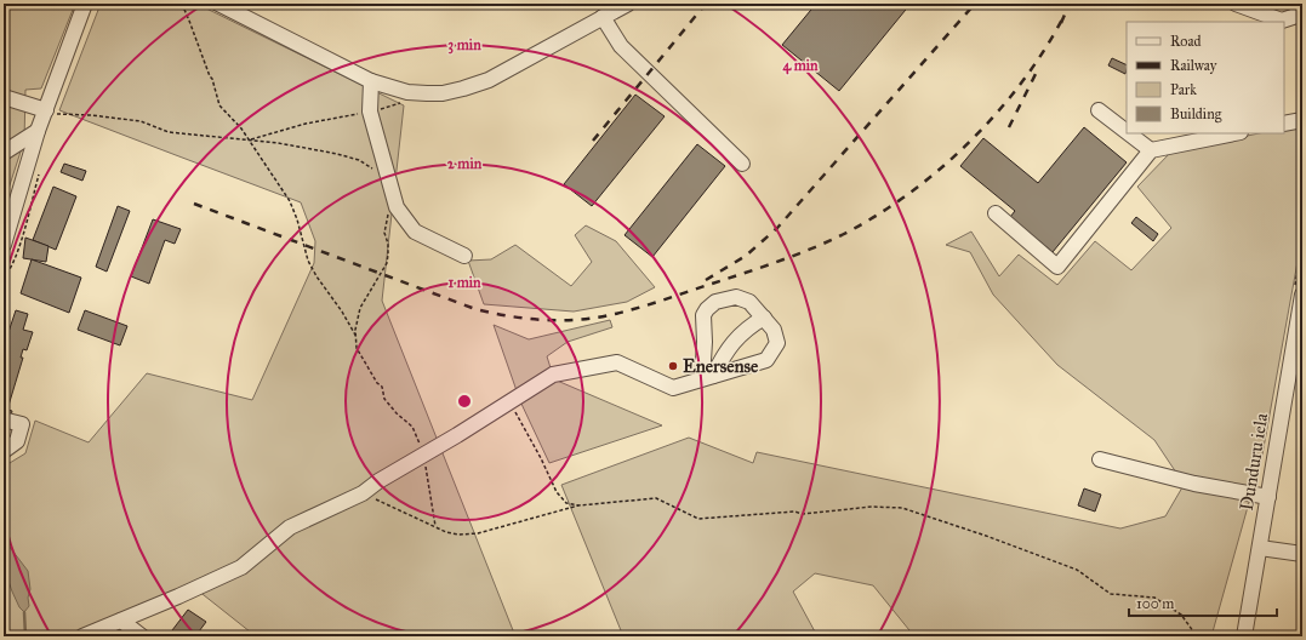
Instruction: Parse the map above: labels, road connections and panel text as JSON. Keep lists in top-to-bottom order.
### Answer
{
  "streets": {
    "street": ["Dunduru iela"]
  },
  "places": ["Enersense"],
  "legend": [
    "Road",
    "Railway",
    "Park",
    "Building"
  ],
  "scale_bar": "100 m",
  "rings": [
    "3 min",
    "4 min",
    "2 min",
    "1 min"
  ]
}
